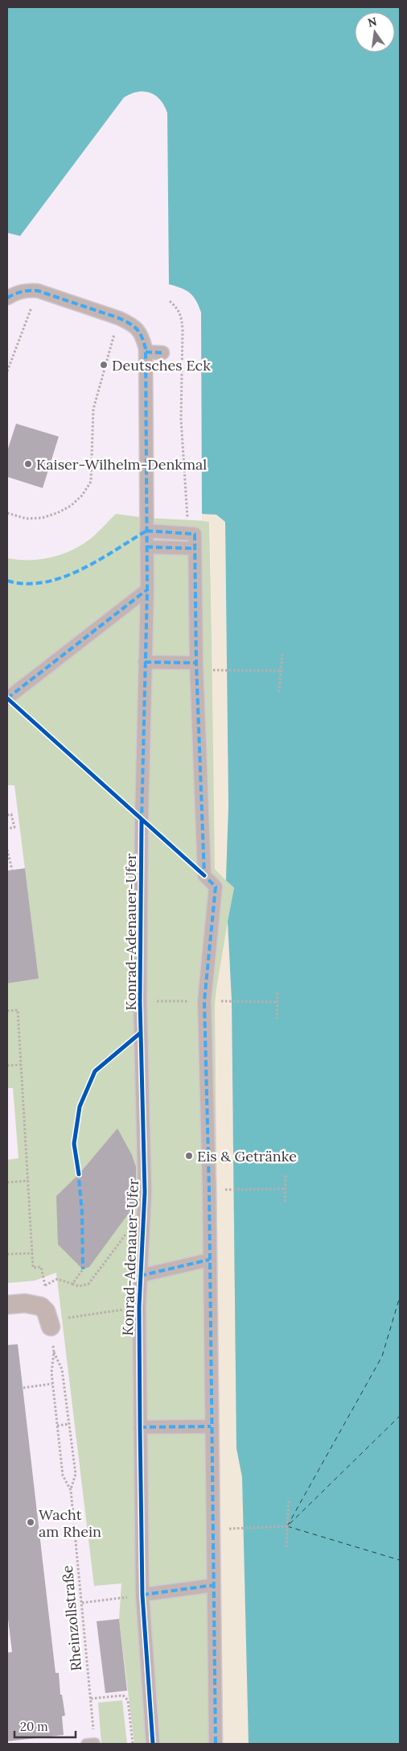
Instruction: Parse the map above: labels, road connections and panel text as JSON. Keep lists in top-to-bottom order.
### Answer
{
  "streets": {
    "street": ["Konrad-Adenauer-Ufer"],
    "path": ["Rheinzollstraße"]
  },
  "places": [
    "Deutsches Eck",
    "Kaiser-Wilhelm-Denkmal",
    "Eis & Getränke",
    "Wacht am Rhein"
  ],
  "scale_bar": "20 m",
  "north": "top"
}
